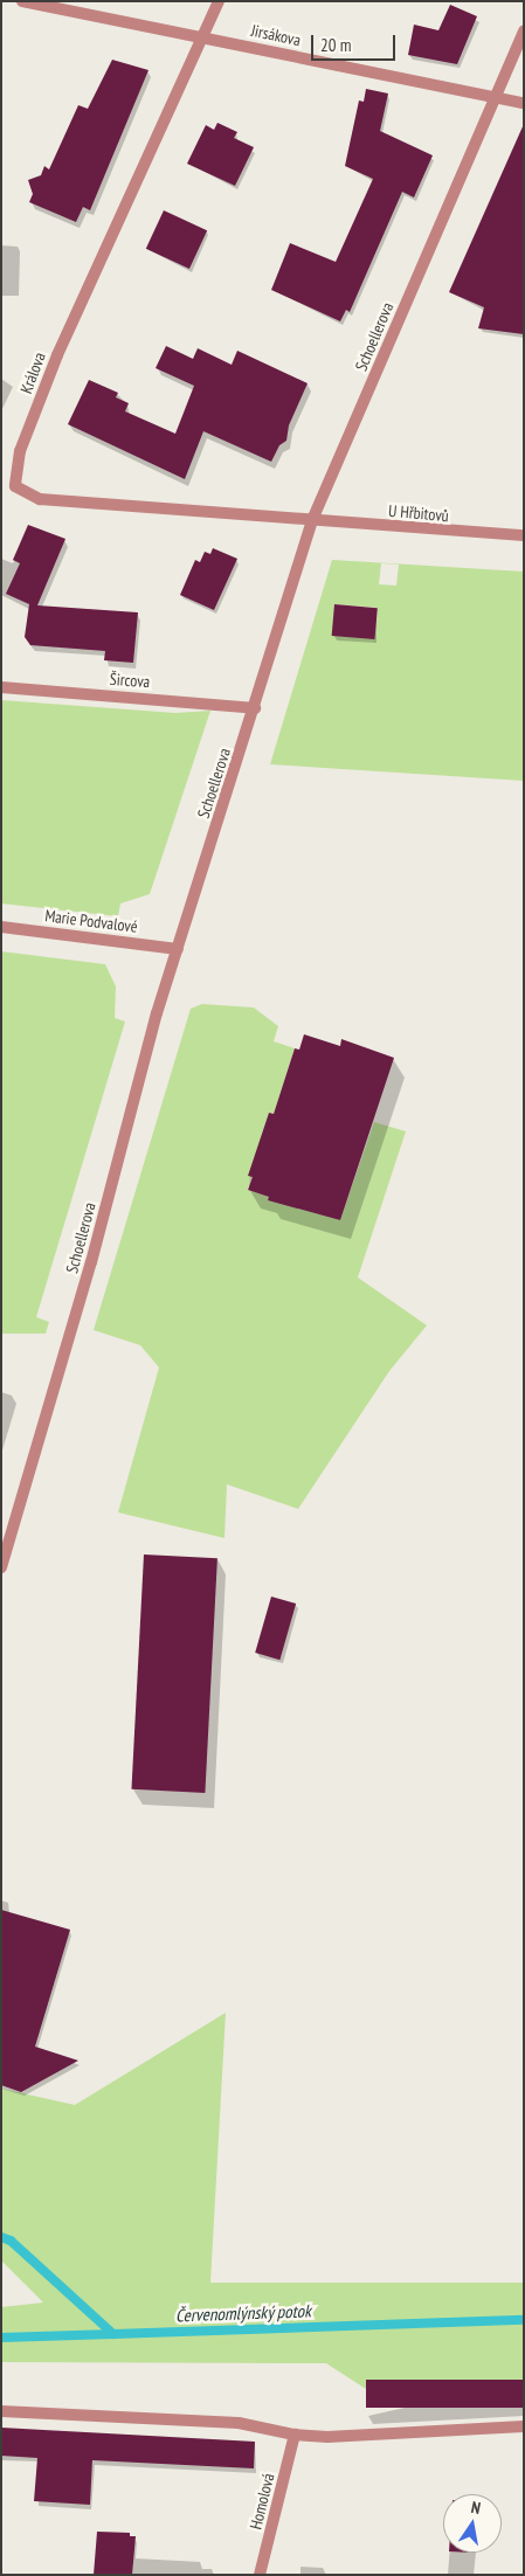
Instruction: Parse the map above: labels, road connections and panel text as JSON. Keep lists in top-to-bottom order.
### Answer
{
  "streets": {
    "street": [
      "Jirsákova",
      "Schoellerova",
      "Králova",
      "U Hřbitovů",
      "Šircova",
      "Marie Podvalové",
      "Homolová"
    ]
  },
  "crossings": [
    ["Jirsákova", "Schoellerova"],
    ["Jirsákova", "Králova"],
    ["Schoellerova", "Králova"],
    ["Schoellerova", "U Hřbitovů"],
    ["Schoellerova", "Šircova"],
    ["Schoellerova", "Marie Podvalové"],
    ["Králova", "U Hřbitovů"]
  ],
  "water": ["Červenomlýnský potok"],
  "scale_bar": "20 m",
  "north": "top"
}
